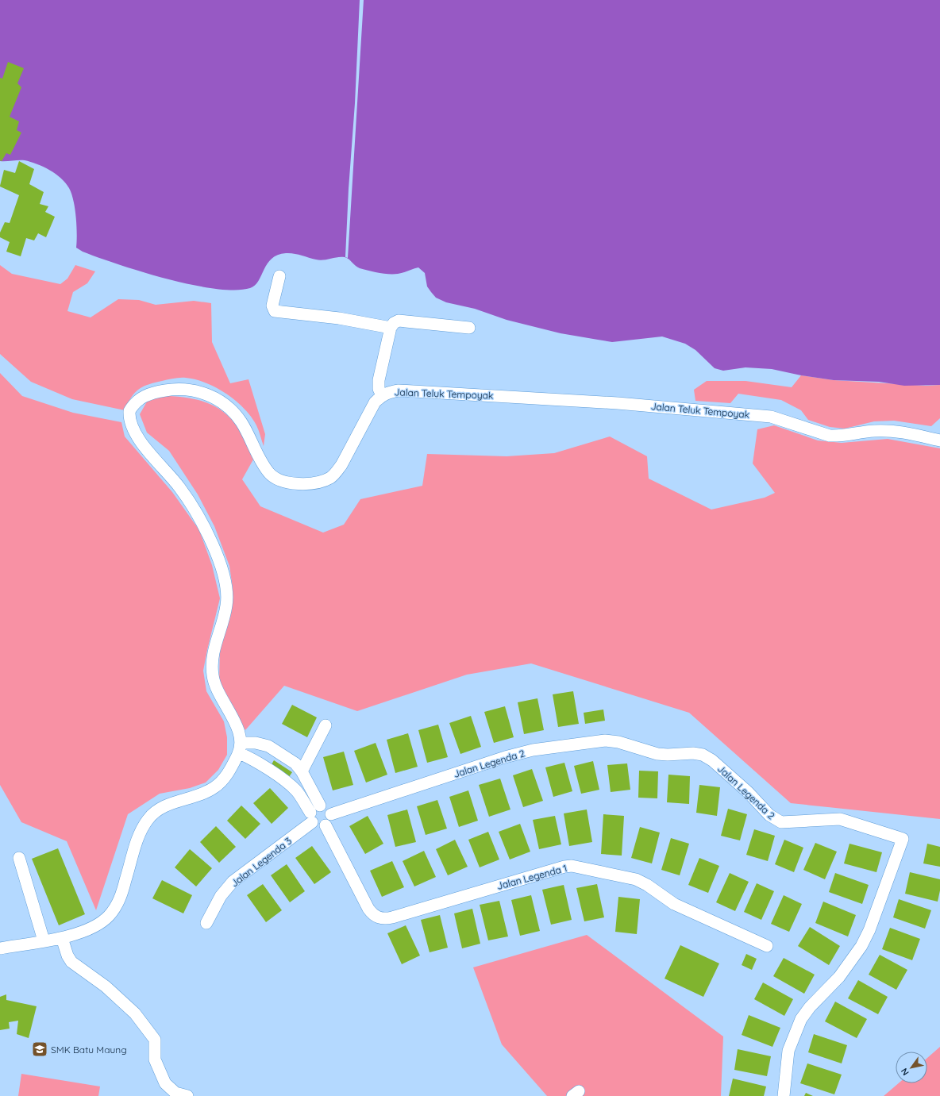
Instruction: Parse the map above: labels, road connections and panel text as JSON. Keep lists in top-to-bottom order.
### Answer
{
  "streets": {
    "street": [
      "Jalan Teluk Tempoyak",
      "Jalan Legenda 2",
      "Jalan Legenda 3",
      "Jalan Legenda 1"
    ]
  },
  "crossings": [
    ["Jalan Legenda 2", "Jalan Legenda 3"],
    ["Jalan Legenda 2", "Jalan Legenda 1"],
    ["Jalan Legenda 3", "Jalan Legenda 1"]
  ],
  "places": {
    "school or university": ["SMK Batu Maung"]
  },
  "north": "bottom left"
}
